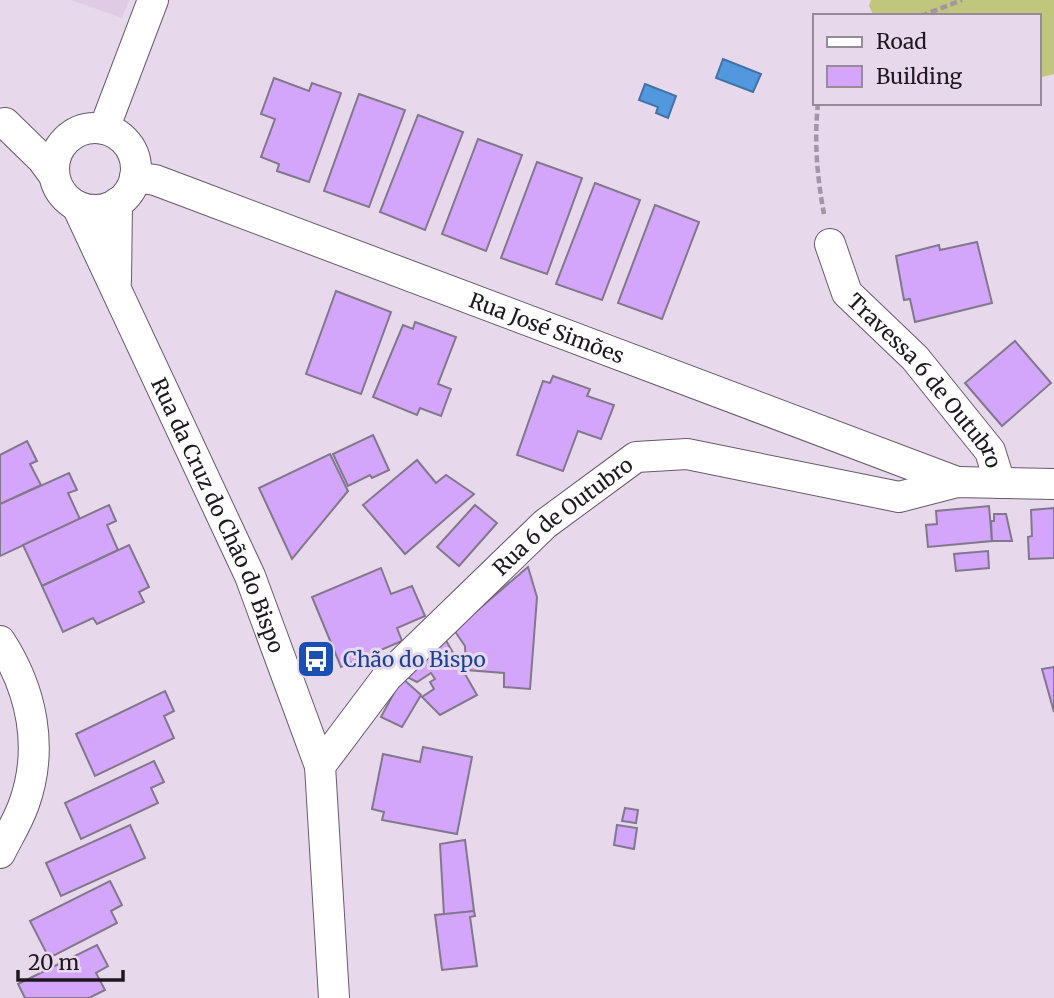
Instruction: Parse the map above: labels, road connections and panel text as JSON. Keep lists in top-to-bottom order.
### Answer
{
  "streets": {
    "street": [
      "Rua José Simões",
      "Travessa 6 de Outubro",
      "Rua da Cruz do Chão do Bispo",
      "Rua 6 de Outubro"
    ]
  },
  "crossings": [
    ["Rua José Simões", "Rua da Cruz do Chão do Bispo"],
    ["Rua José Simões", "Rua 6 de Outubro"],
    ["Travessa 6 de Outubro", "Rua 6 de Outubro"],
    ["Rua da Cruz do Chão do Bispo", "Rua 6 de Outubro"]
  ],
  "places": {
    "bus stop": ["Chão do Bispo"]
  },
  "legend": ["Road", "Building"],
  "scale_bar": "20 m"
}
